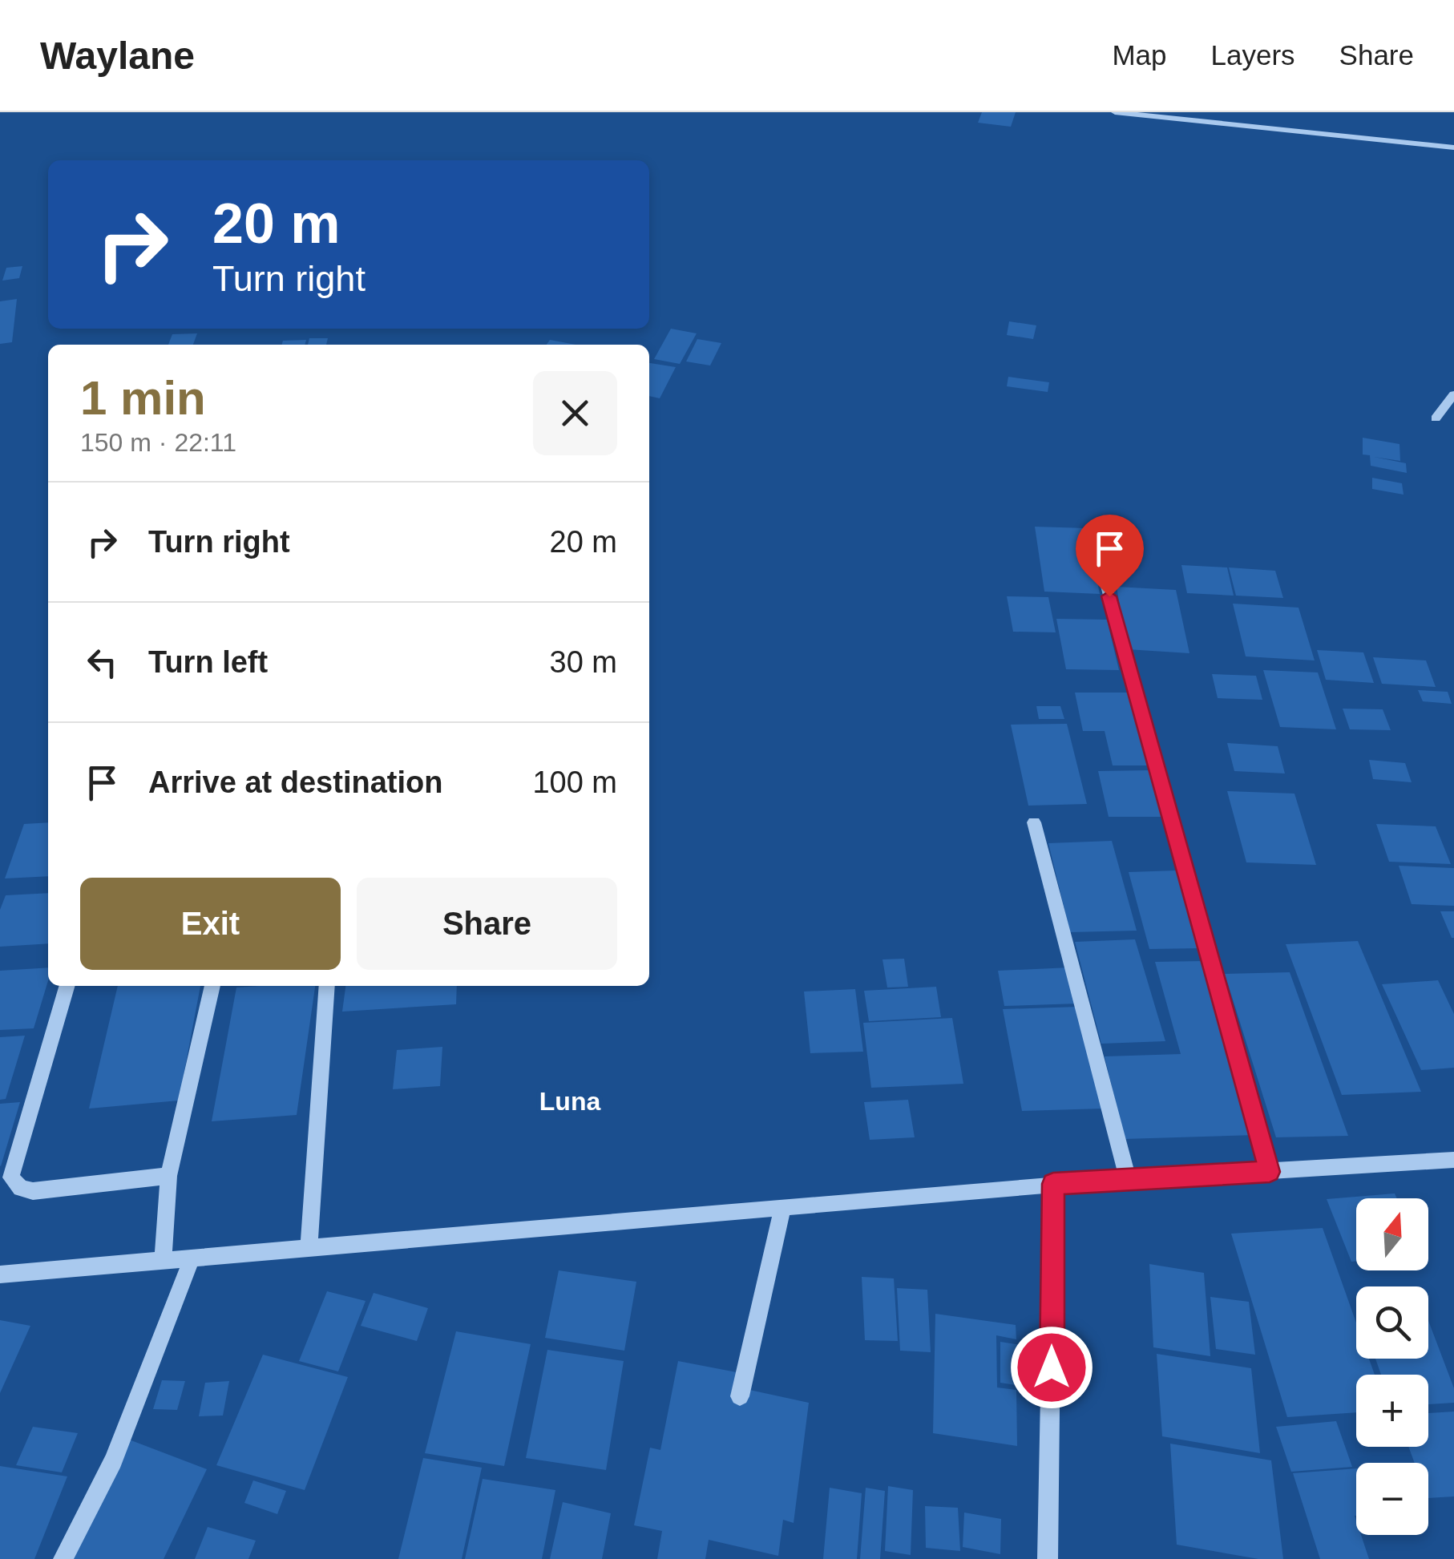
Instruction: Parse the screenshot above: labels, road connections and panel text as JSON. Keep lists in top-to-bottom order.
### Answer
{
  "districts": ["Luna"],
  "north": "top",
  "page": {
    "header": "Waylane",
    "nav": ["Map", "Layers", "Share"],
    "turn": ["20 m", "Turn right"],
    "heading": ["1 min", "150 m · 22:11"],
    "list": [
      {
        "name": "Turn right",
        "value": "20 m"
      },
      {
        "name": "Turn left",
        "value": "30 m"
      },
      {
        "name": "Arrive at destination",
        "value": "100 m"
      }
    ],
    "buttons": ["Exit", "Share"],
    "map_buttons": ["+", "−"]
  }
}
